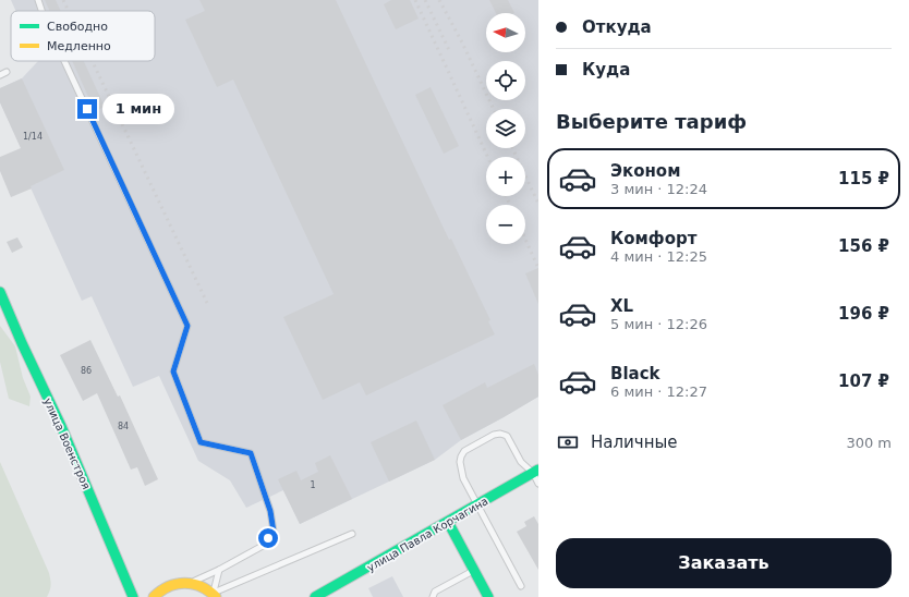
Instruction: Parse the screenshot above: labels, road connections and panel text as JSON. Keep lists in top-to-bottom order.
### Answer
{
  "streets": {
    "street": ["улица Военстроя", "улица Павла Корчагина"]
  },
  "house_numbers": [
    "1/14",
    "86",
    "84",
    "1"
  ],
  "legend": ["Свободно", "Медленно"],
  "north": "left",
  "page": {
    "banner": ["Откуда", "Куда"],
    "map_buttons": ["+", "−"],
    "bubble": "1 мин",
    "heading": "Выберите тариф",
    "list": [
      {
        "name": "Эконом",
        "note": "3 мин · 12:24",
        "value": "115 ₽"
      },
      {
        "name": "Комфорт",
        "note": "4 мин · 12:25",
        "value": "156 ₽"
      },
      {
        "name": "XL",
        "note": "5 мин · 12:26",
        "value": "196 ₽"
      },
      {
        "name": "Black",
        "note": "6 мин · 12:27",
        "value": "107 ₽"
      }
    ],
    "pay": ["Наличные", "300 m"],
    "buttons": "Заказать"
  }
}
